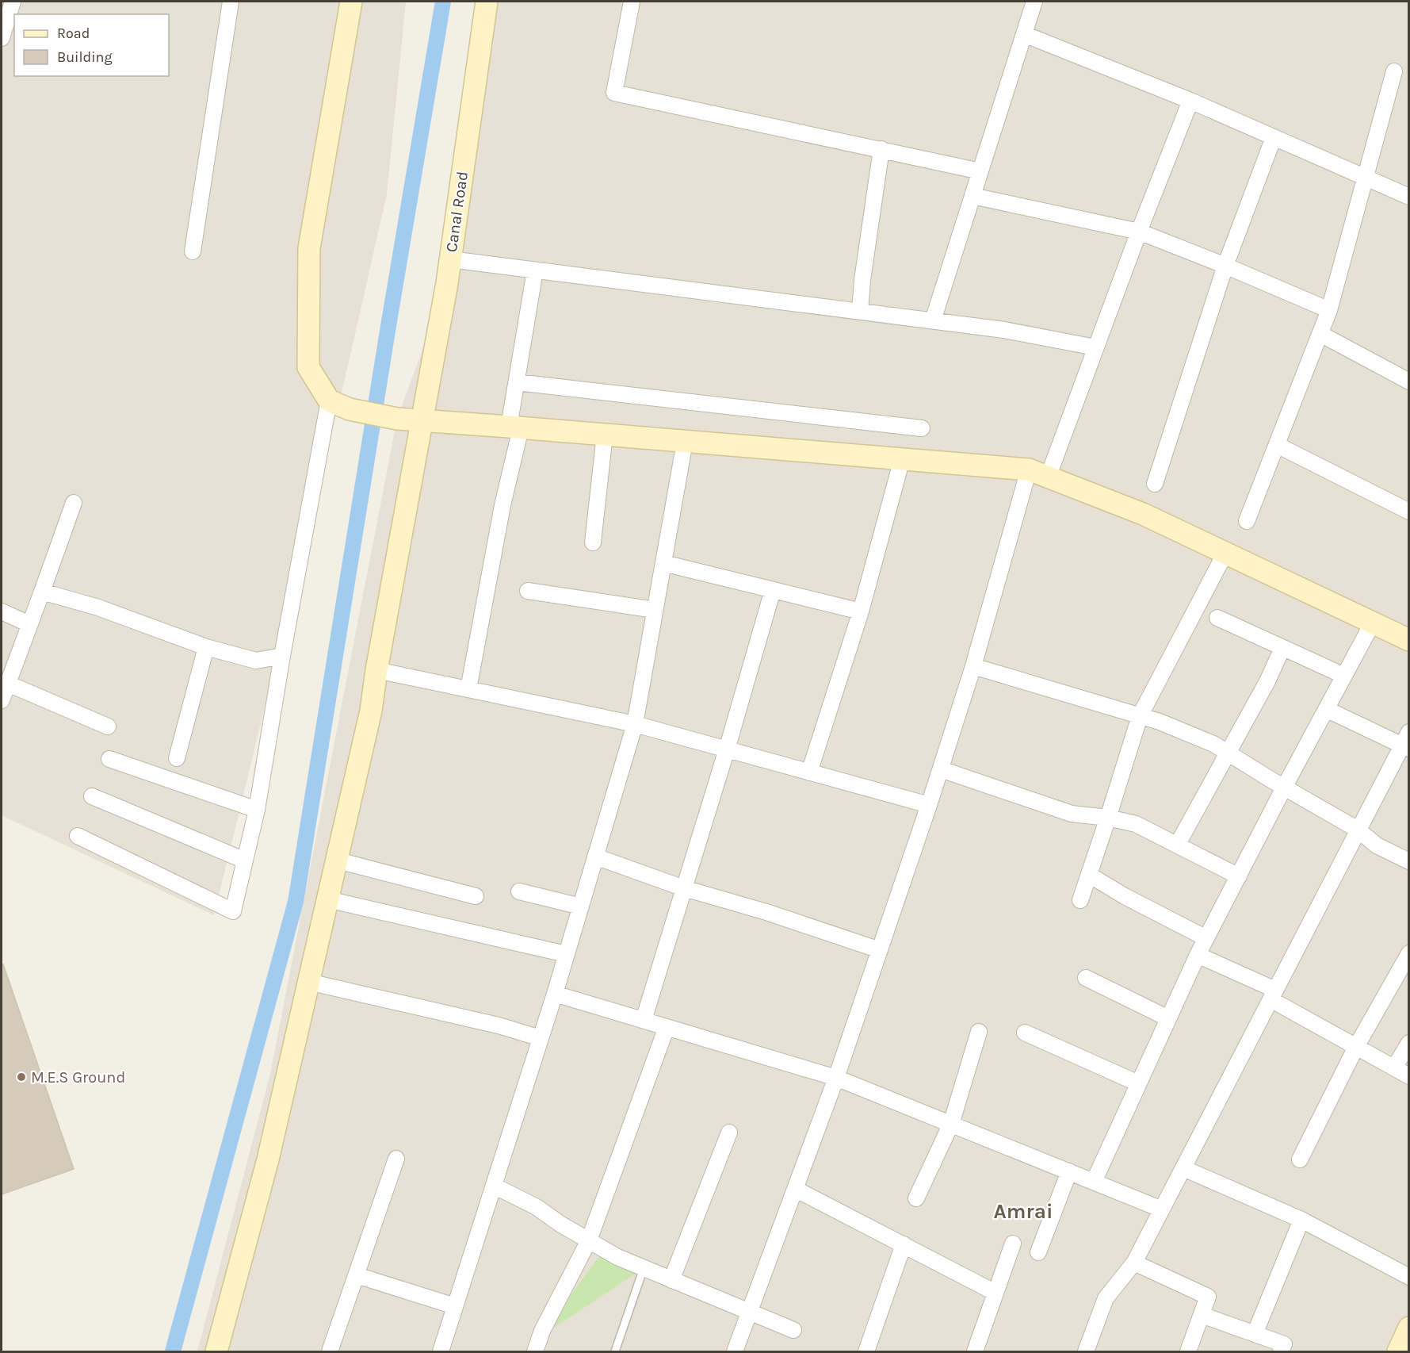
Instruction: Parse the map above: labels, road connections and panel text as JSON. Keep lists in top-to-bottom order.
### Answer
{
  "streets": {
    "street": ["Canal Road"]
  },
  "districts": ["Amrai"],
  "places": ["M.E.S Ground"],
  "legend": ["Road", "Building"]
}
